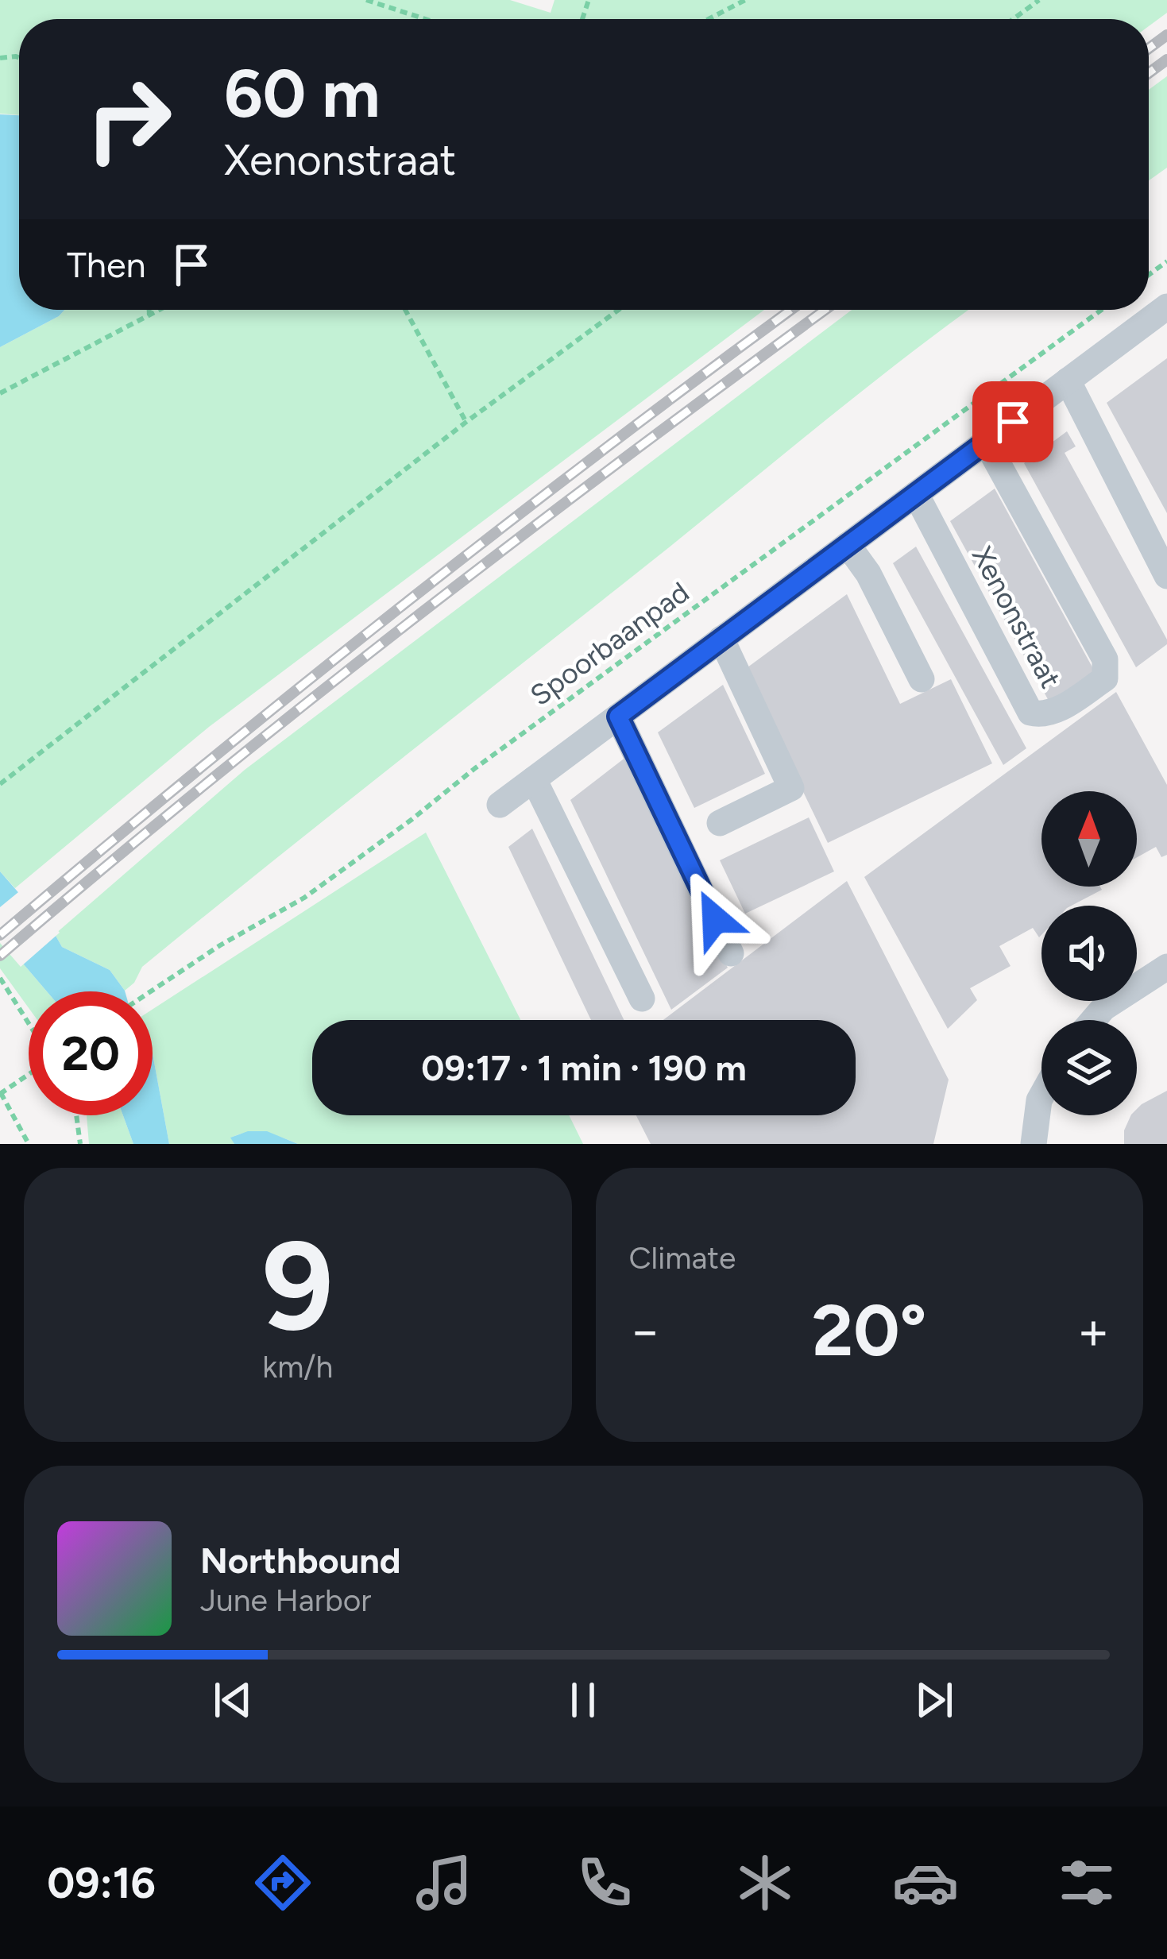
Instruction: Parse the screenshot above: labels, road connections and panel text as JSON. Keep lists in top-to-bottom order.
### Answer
{
  "streets": {
    "street": ["Xenonstraat"],
    "path": ["Spoorbaanpad"]
  },
  "north": "top",
  "page": {
    "turn": ["60 m", "Xenonstraat"],
    "then": "Then",
    "limit": "20",
    "trip": "09:17 · 1 min · 190 m",
    "tile": [
      ["9", "km/h"],
      "Climate"
    ],
    "heat": ["−", "20°", "+"],
    "song": ["Northbound", "June Harbor"],
    "tabs": "09:16"
  }
}
